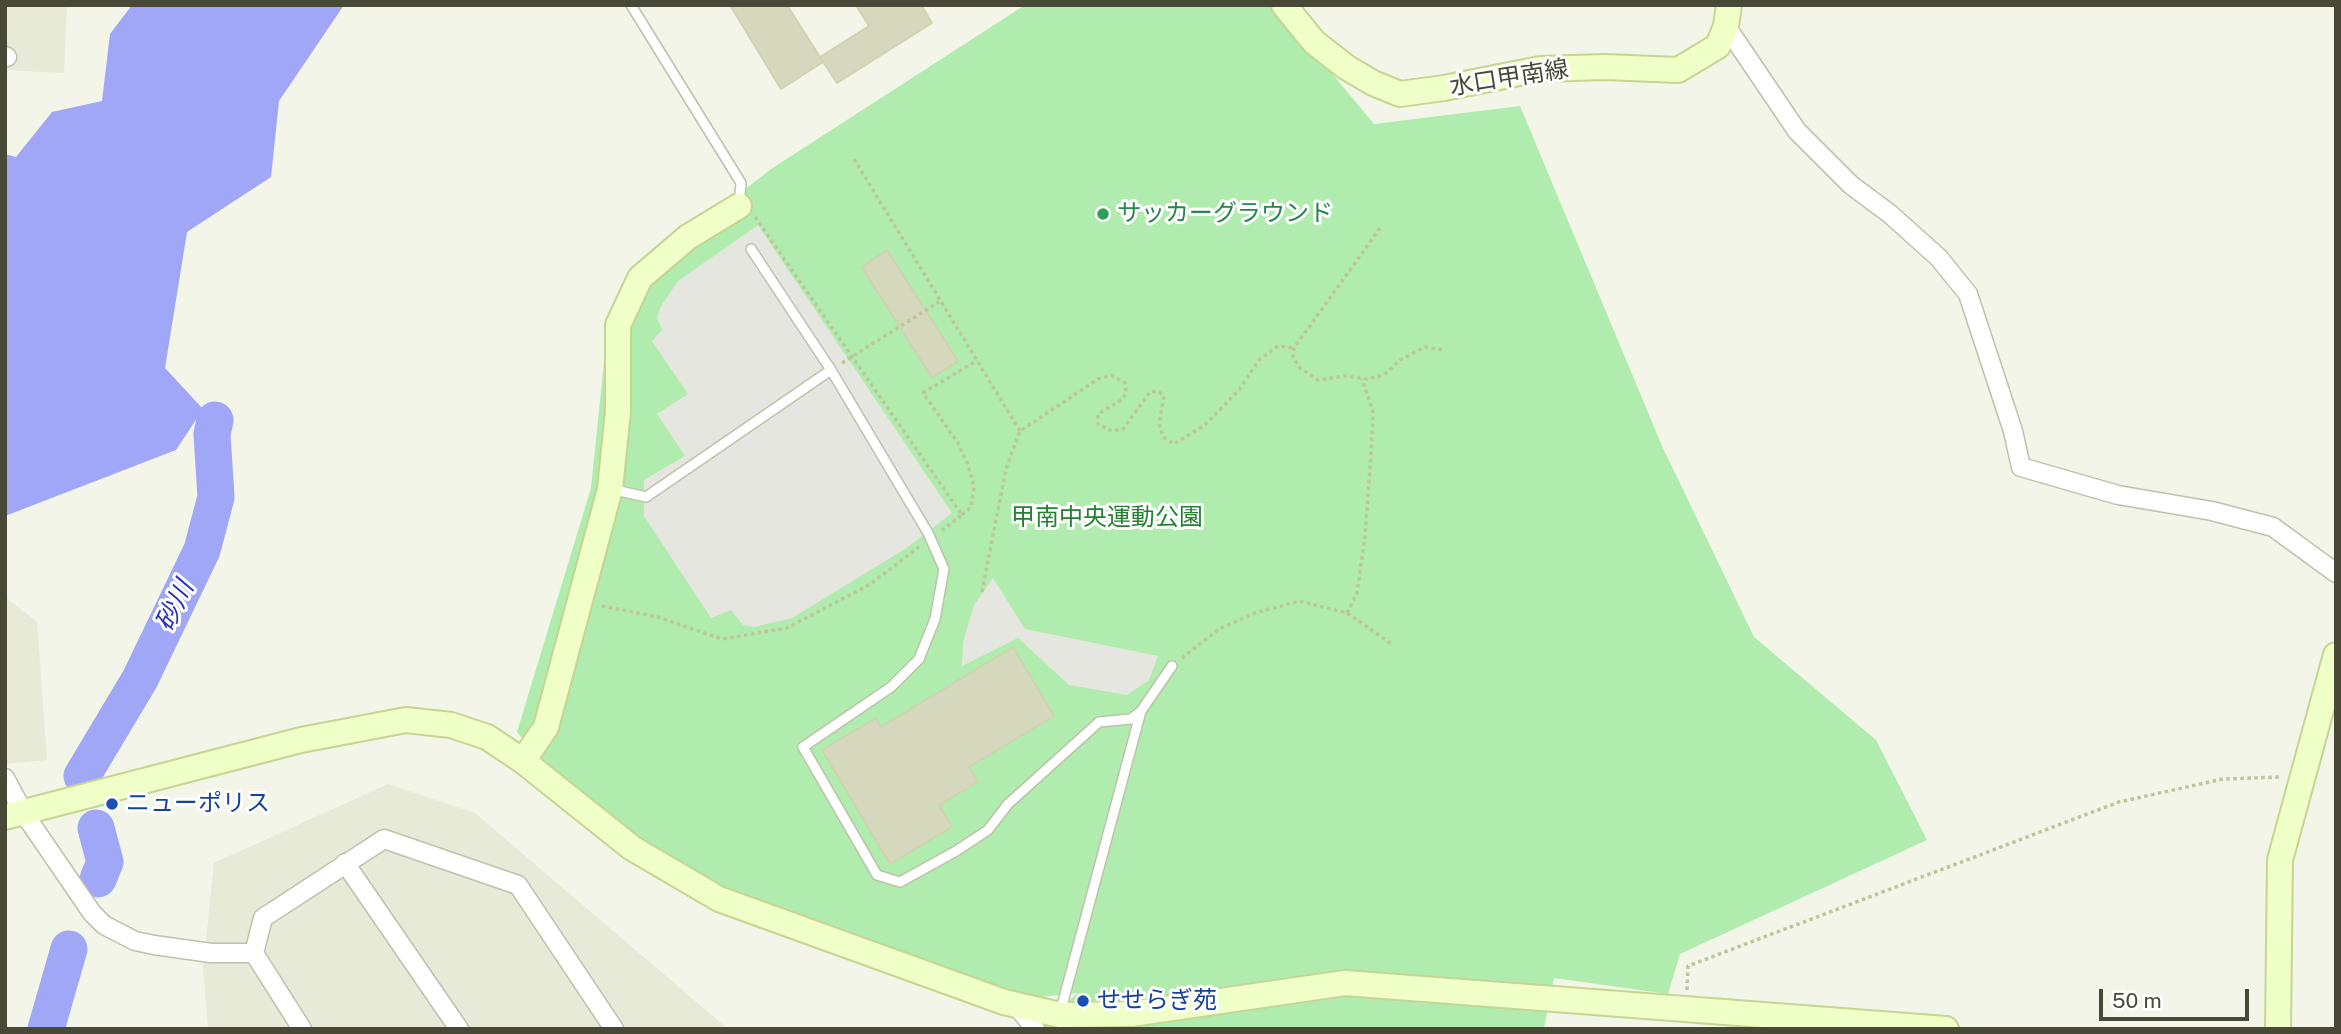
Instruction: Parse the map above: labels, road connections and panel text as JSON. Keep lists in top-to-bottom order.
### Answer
{
  "streets": {
    "street": ["水口甲南線"]
  },
  "water": ["砂川"],
  "parks": ["甲南中央運動公園"],
  "places": ["サッカーグラウンド", "ニューポリス", "せせらぎ苑"],
  "scale_bar": "50 m"
}
